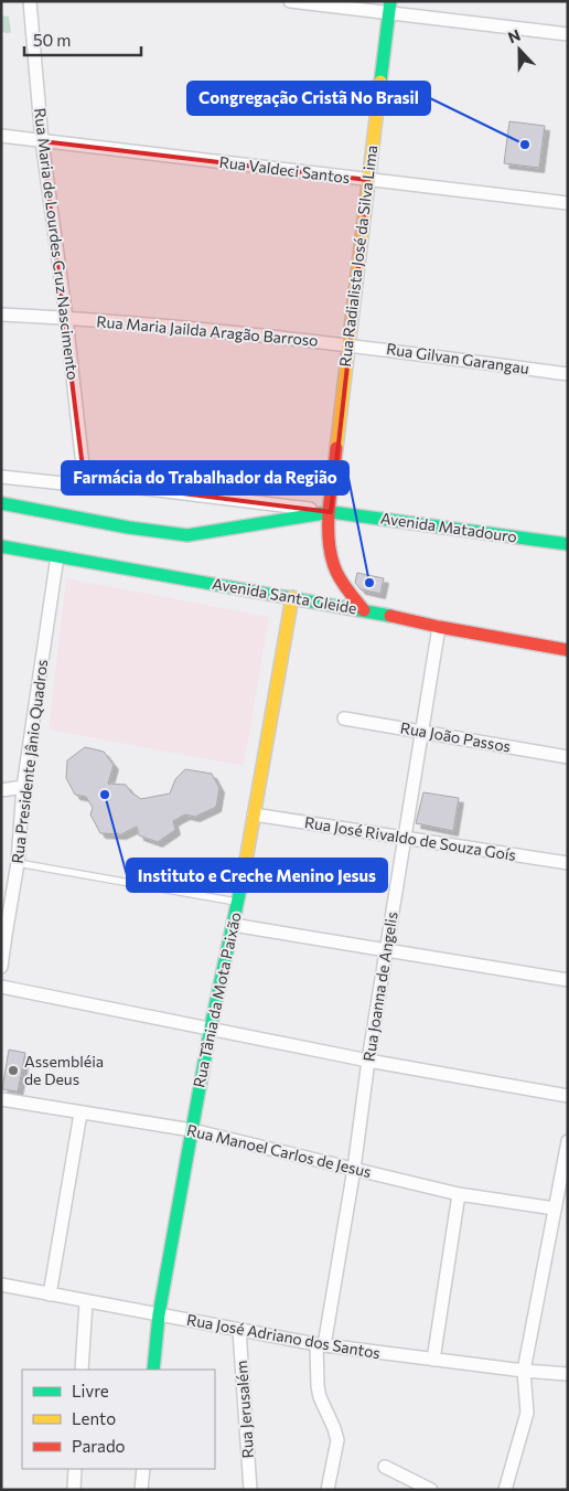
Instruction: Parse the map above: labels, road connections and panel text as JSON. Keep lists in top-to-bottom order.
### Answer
{
  "streets": {
    "street": [
      "Rua Valdeci Santos",
      "Rua Maria de Lourdes Cruz Nascimento",
      "Rua Radialista José da Silva Lima",
      "Rua Maria Jailda Aragão Barroso",
      "Rua Gilvan Garangau",
      "Avenida Matadouro",
      "Avenida Santa Gleide",
      "Rua João Passos",
      "Rua Presidente Jânio Quadros",
      "Rua José Rivaldo de Souza Goís",
      "Rua Joanna de Angelis",
      "Rua Tânia da Mota Paixão",
      "Rua Manoel Carlos de Jesus",
      "Rua José Adriano dos Santos",
      "Rua Jerusalém"
    ]
  },
  "crossings": [
    ["Rua Valdeci Santos", "Rua Maria de Lourdes Cruz Nascimento"],
    ["Rua Valdeci Santos", "Rua Radialista José da Silva Lima"],
    ["Rua Maria de Lourdes Cruz Nascimento", "Rua Maria Jailda Aragão Barroso"],
    ["Rua Maria de Lourdes Cruz Nascimento", "Avenida Matadouro"],
    ["Rua Radialista José da Silva Lima", "Rua Maria Jailda Aragão Barroso"],
    ["Rua Radialista José da Silva Lima", "Rua Gilvan Garangau"],
    ["Rua Radialista José da Silva Lima", "Avenida Matadouro"],
    ["Rua Radialista José da Silva Lima", "Avenida Santa Gleide"],
    ["Rua Maria Jailda Aragão Barroso", "Rua Gilvan Garangau"],
    ["Avenida Santa Gleide", "Rua Presidente Jânio Quadros"],
    ["Avenida Santa Gleide", "Rua Joanna de Angelis"],
    ["Avenida Santa Gleide", "Rua Tânia da Mota Paixão"],
    ["Rua João Passos", "Rua Joanna de Angelis"],
    ["Rua José Rivaldo de Souza Goís", "Rua Joanna de Angelis"],
    ["Rua José Rivaldo de Souza Goís", "Rua Tânia da Mota Paixão"],
    ["Rua Joanna de Angelis", "Rua Manoel Carlos de Jesus"],
    ["Rua Joanna de Angelis", "Rua José Adriano dos Santos"],
    ["Rua Tânia da Mota Paixão", "Rua Manoel Carlos de Jesus"],
    ["Rua Tânia da Mota Paixão", "Rua José Adriano dos Santos"],
    ["Rua José Adriano dos Santos", "Rua Jerusalém"]
  ],
  "places": [
    "Congregação Cristã No Brasil",
    "Farmácia do Trabalhador da Região",
    "Instituto e Creche Menino Jesus",
    "Assembléia de Deus"
  ],
  "legend": ["Livre", "Lento", "Parado"],
  "scale_bar": "50 m",
  "north": "top"
}
